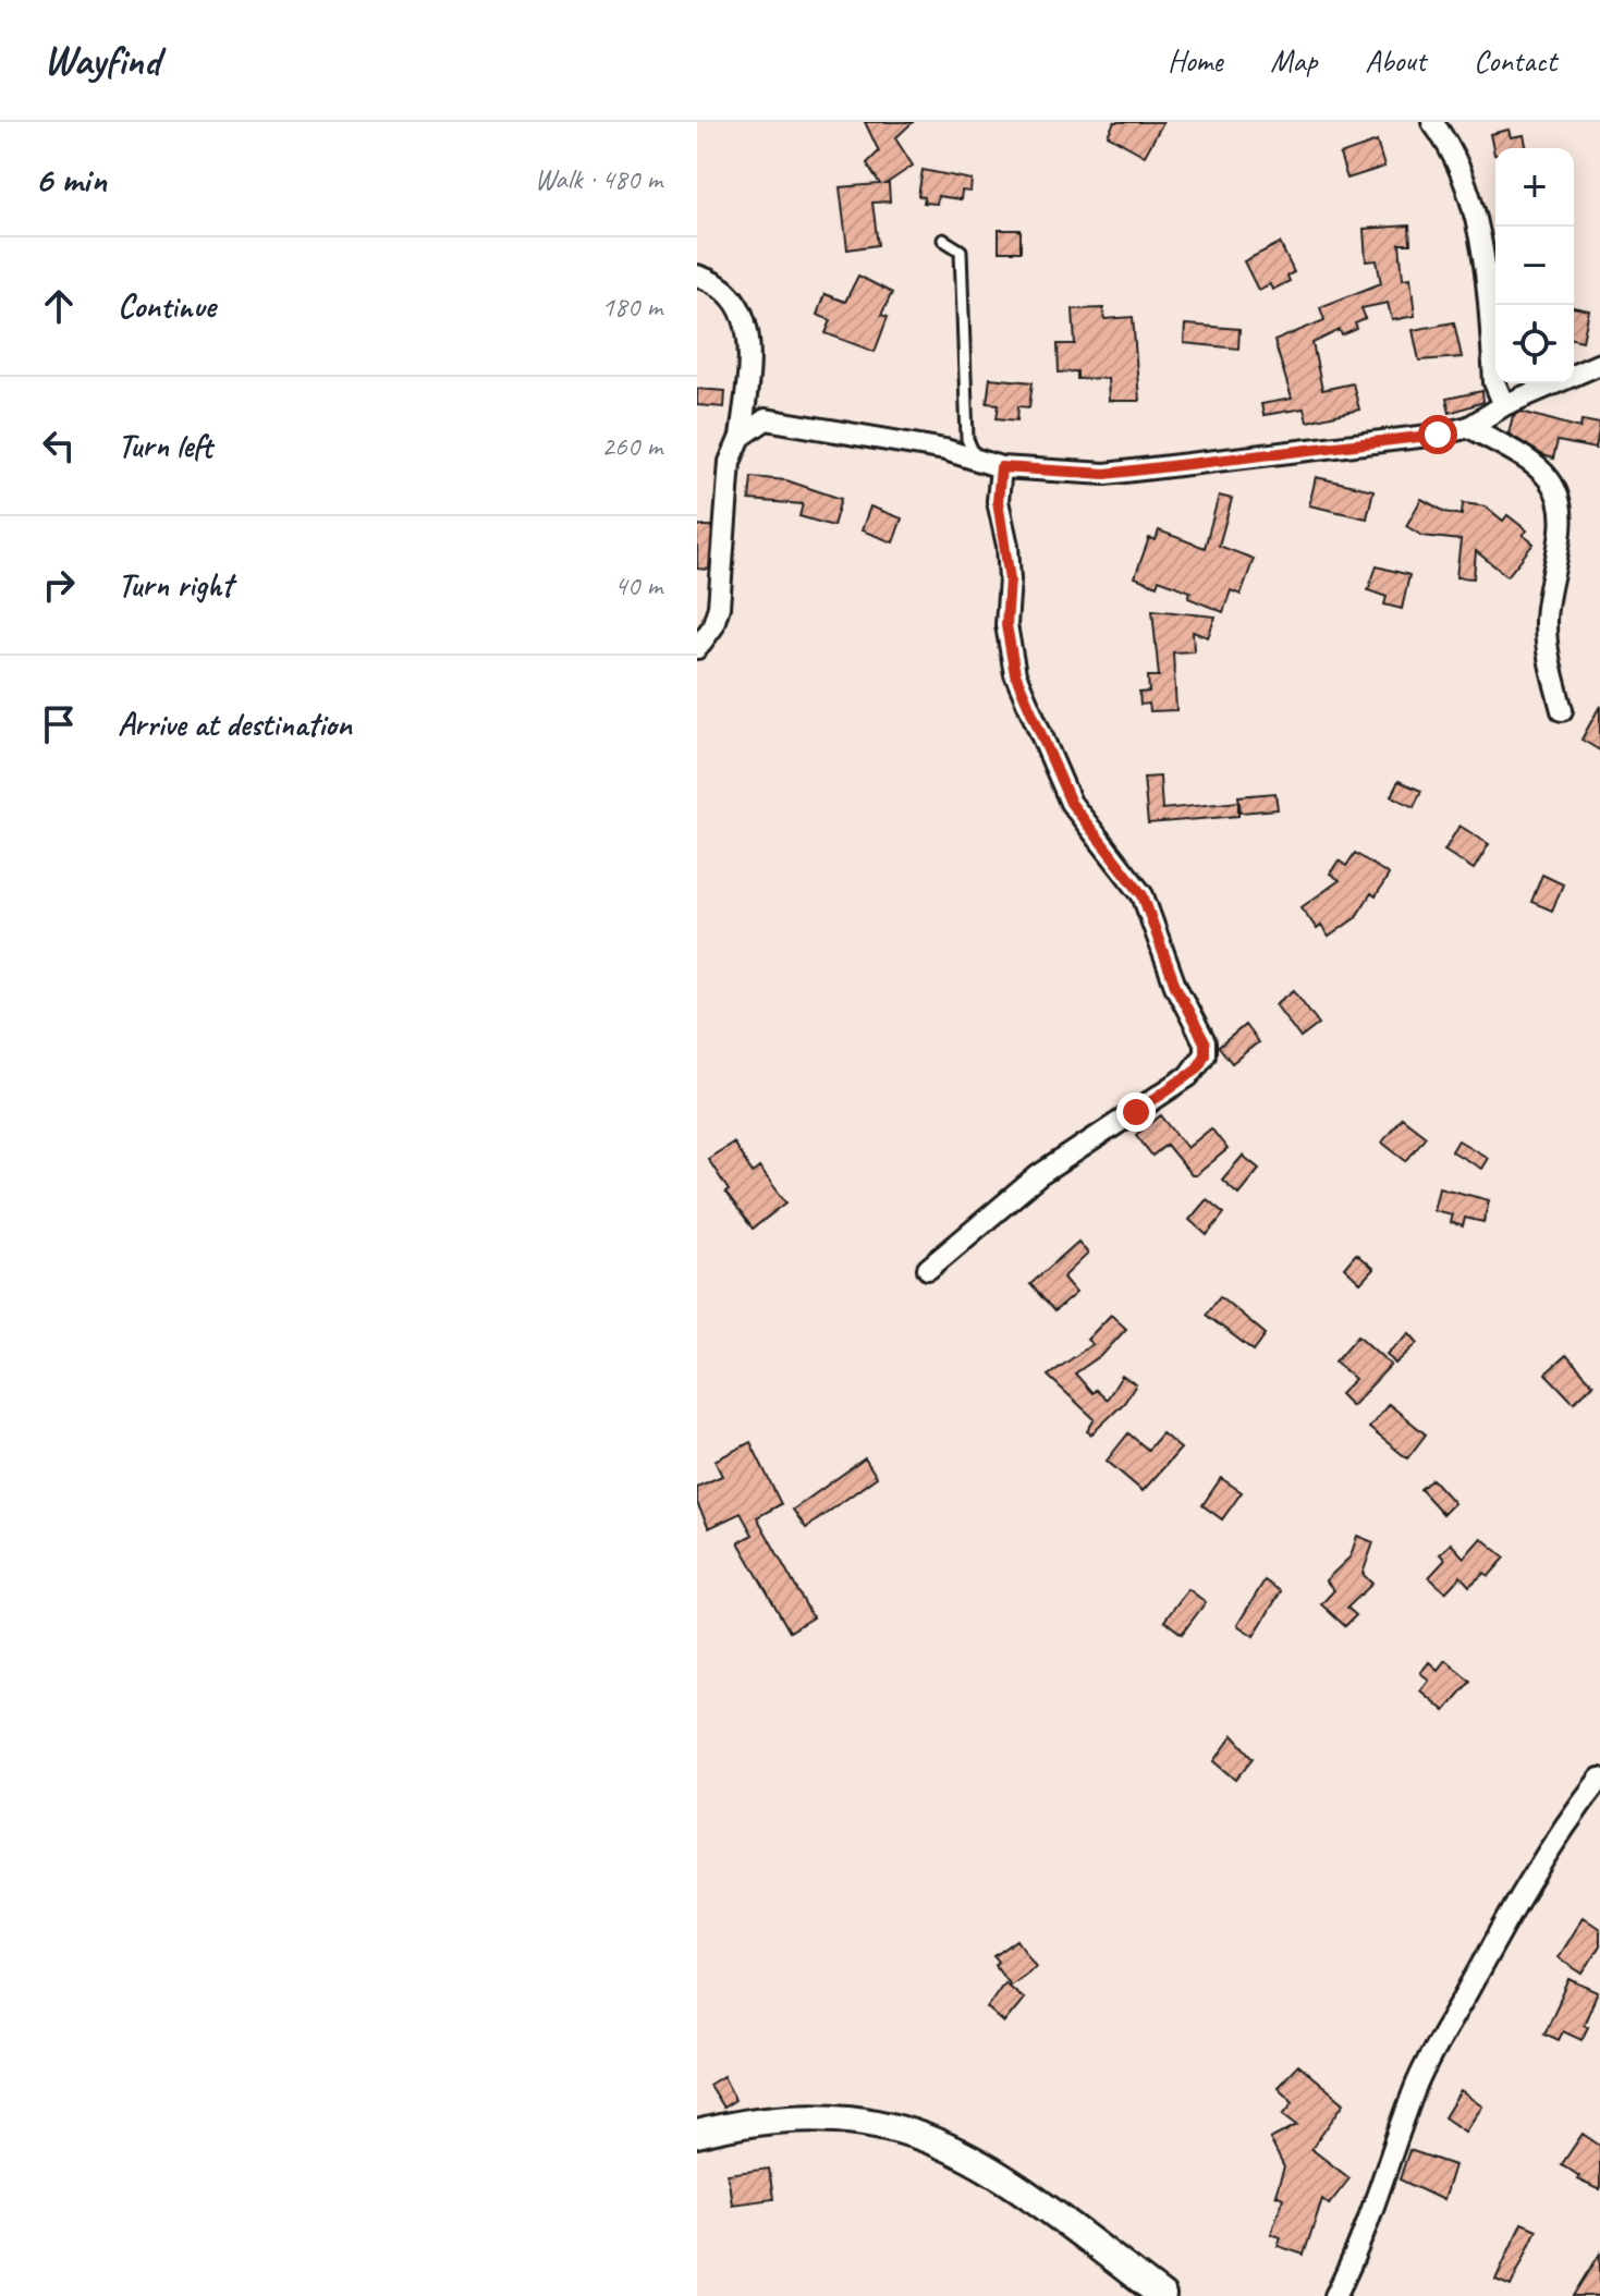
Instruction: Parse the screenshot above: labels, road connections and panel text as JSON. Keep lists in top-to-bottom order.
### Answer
{
  "page": {
    "header": "Wayfind",
    "nav": [
      "Home",
      "Map",
      "About",
      "Contact"
    ],
    "heading": ["6 min", "Walk · 480 m"],
    "map_buttons": ["+", "−"],
    "list": [
      ["Continue", "180 m"],
      ["Turn left", "260 m"],
      ["Turn right", "40 m"],
      "Arrive at destination"
    ]
  }
}
